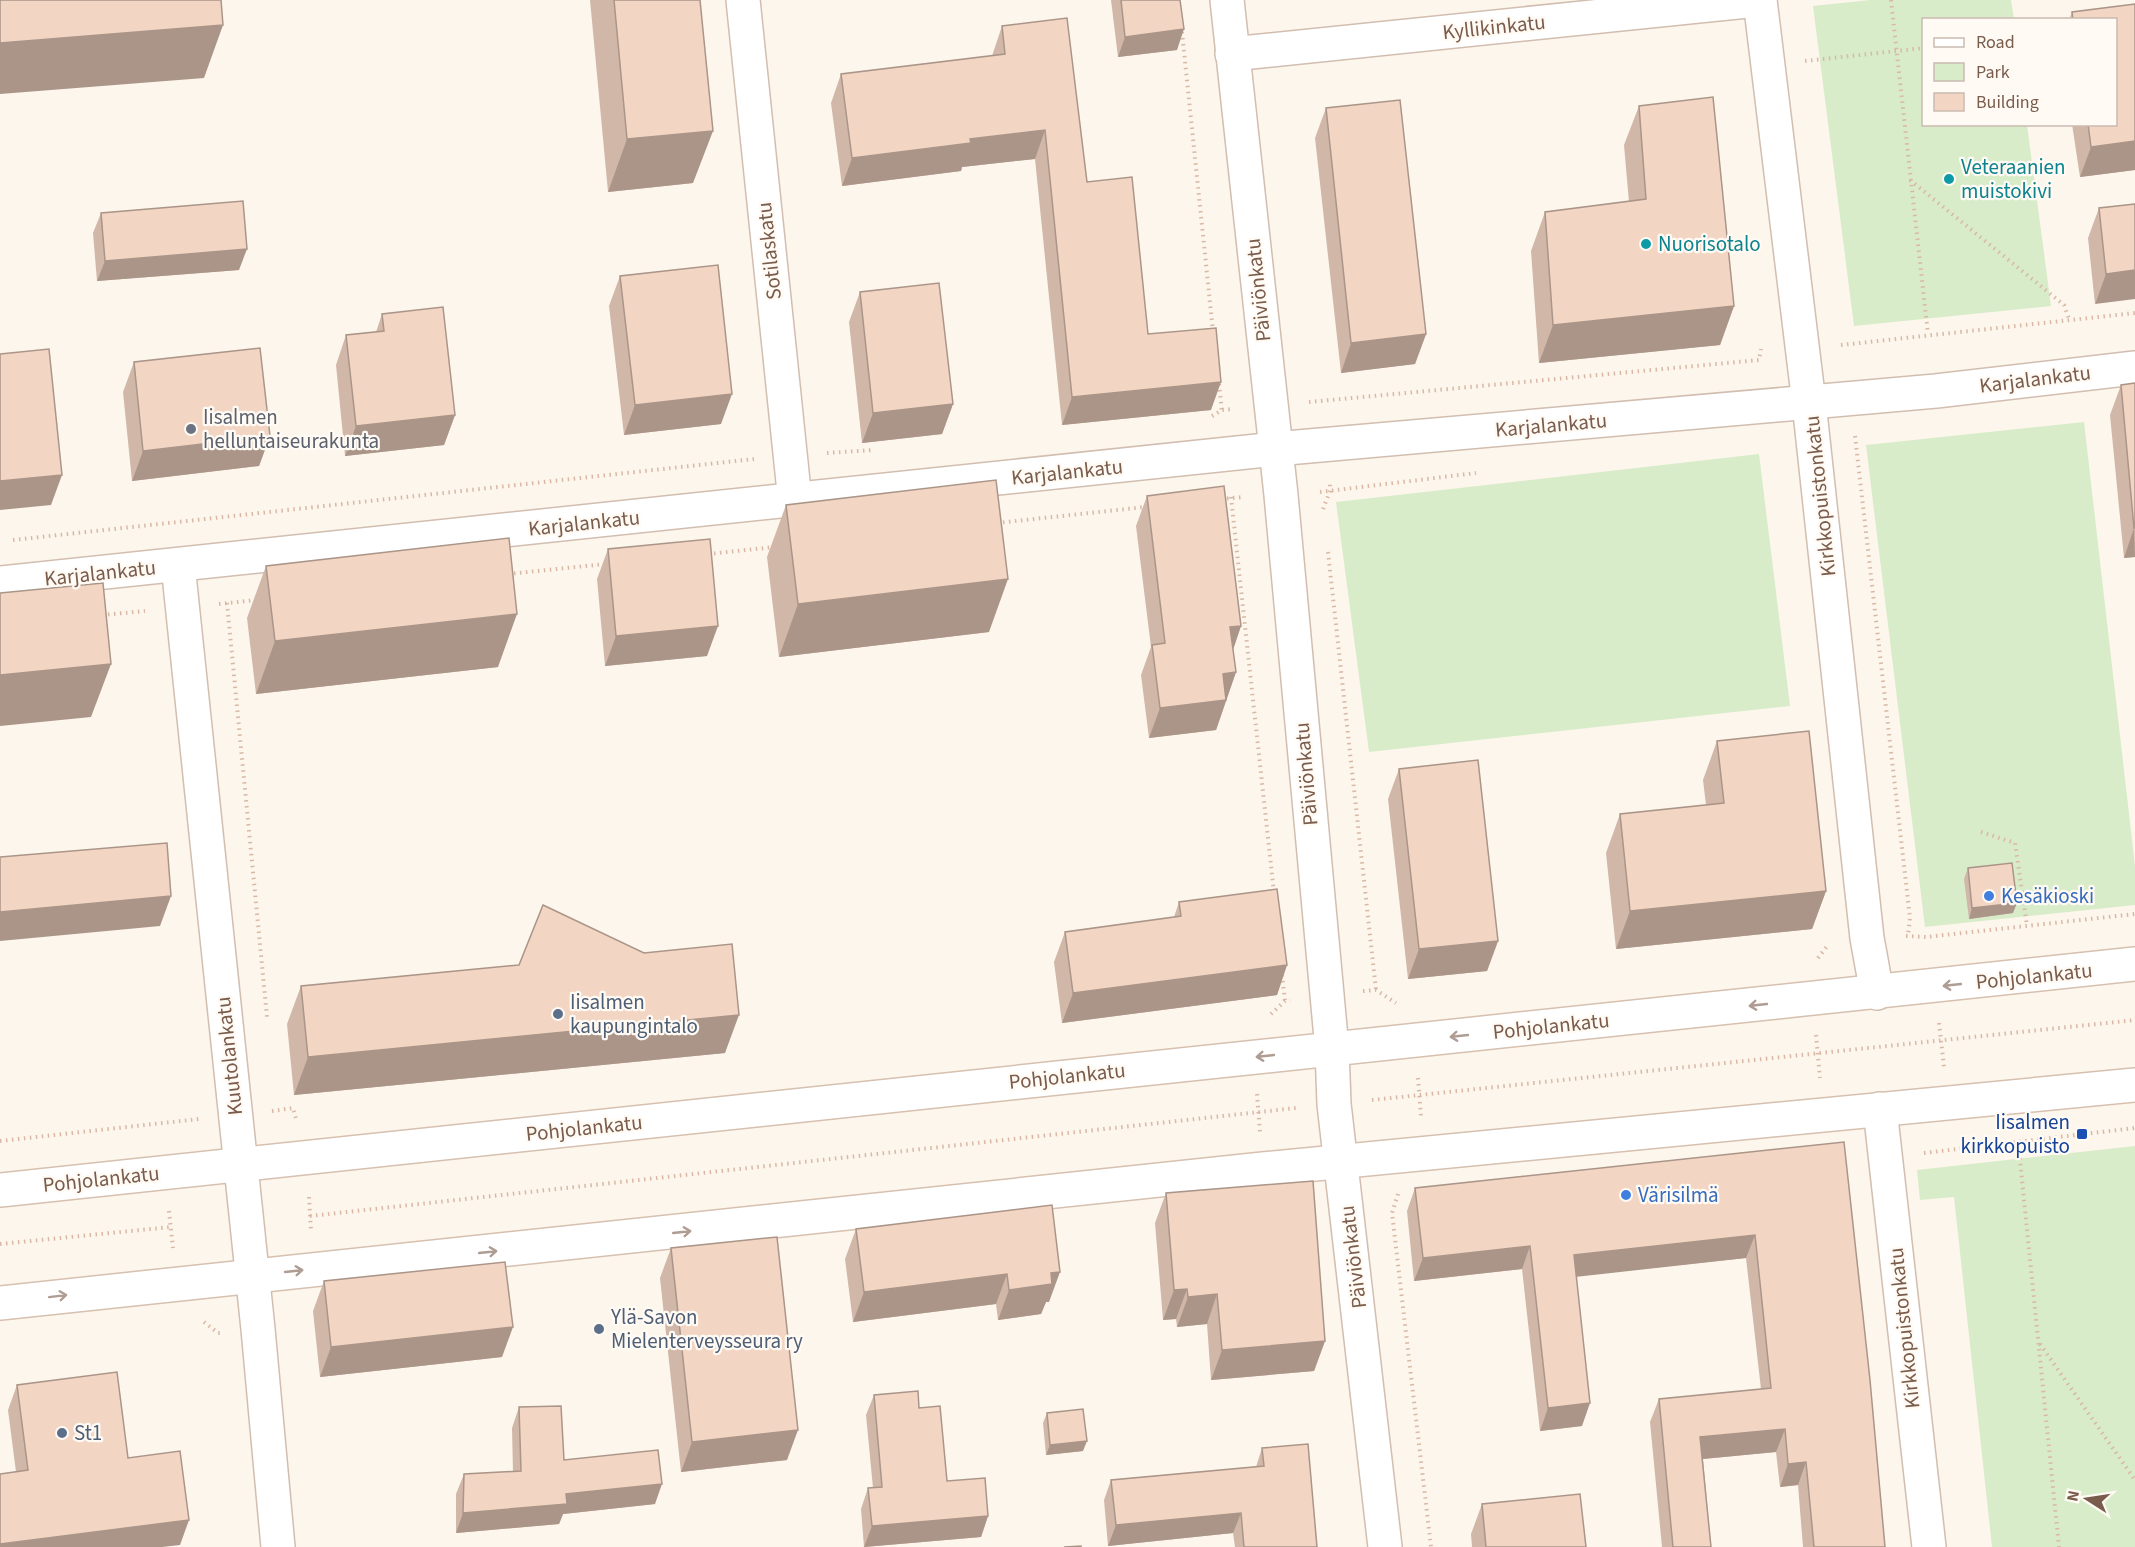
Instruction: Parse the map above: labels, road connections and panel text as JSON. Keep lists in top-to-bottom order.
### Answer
{
  "streets": {
    "street": [
      "Kyllikinkatu",
      "Sotilaskatu",
      "Päiviönkatu",
      "Karjalankatu",
      "Kirkkopuistonkatu",
      "Pohjolankatu",
      "Kuutolankatu"
    ]
  },
  "crossings": [
    ["Kyllikinkatu", "Päiviönkatu"],
    ["Kyllikinkatu", "Kirkkopuistonkatu"],
    ["Sotilaskatu", "Karjalankatu"],
    ["Päiviönkatu", "Karjalankatu"],
    ["Päiviönkatu", "Pohjolankatu"],
    ["Karjalankatu", "Kirkkopuistonkatu"],
    ["Karjalankatu", "Kuutolankatu"],
    ["Kirkkopuistonkatu", "Pohjolankatu"],
    ["Pohjolankatu", "Kuutolankatu"]
  ],
  "places": {
    "other": [
      "Veteraanien muistokivi",
      "Nuorisotalo",
      "Iisalmen helluntaiseurakunta",
      "Kesäkioski",
      "Iisalmen kaupungintalo",
      "Värisilmä",
      "Ylä-Savon Mielenterveysseura ry",
      "St1"
    ],
    "transit": ["Iisalmen kirkkopuisto"]
  },
  "legend": ["Road", "Park", "Building"],
  "north": "left"
}
